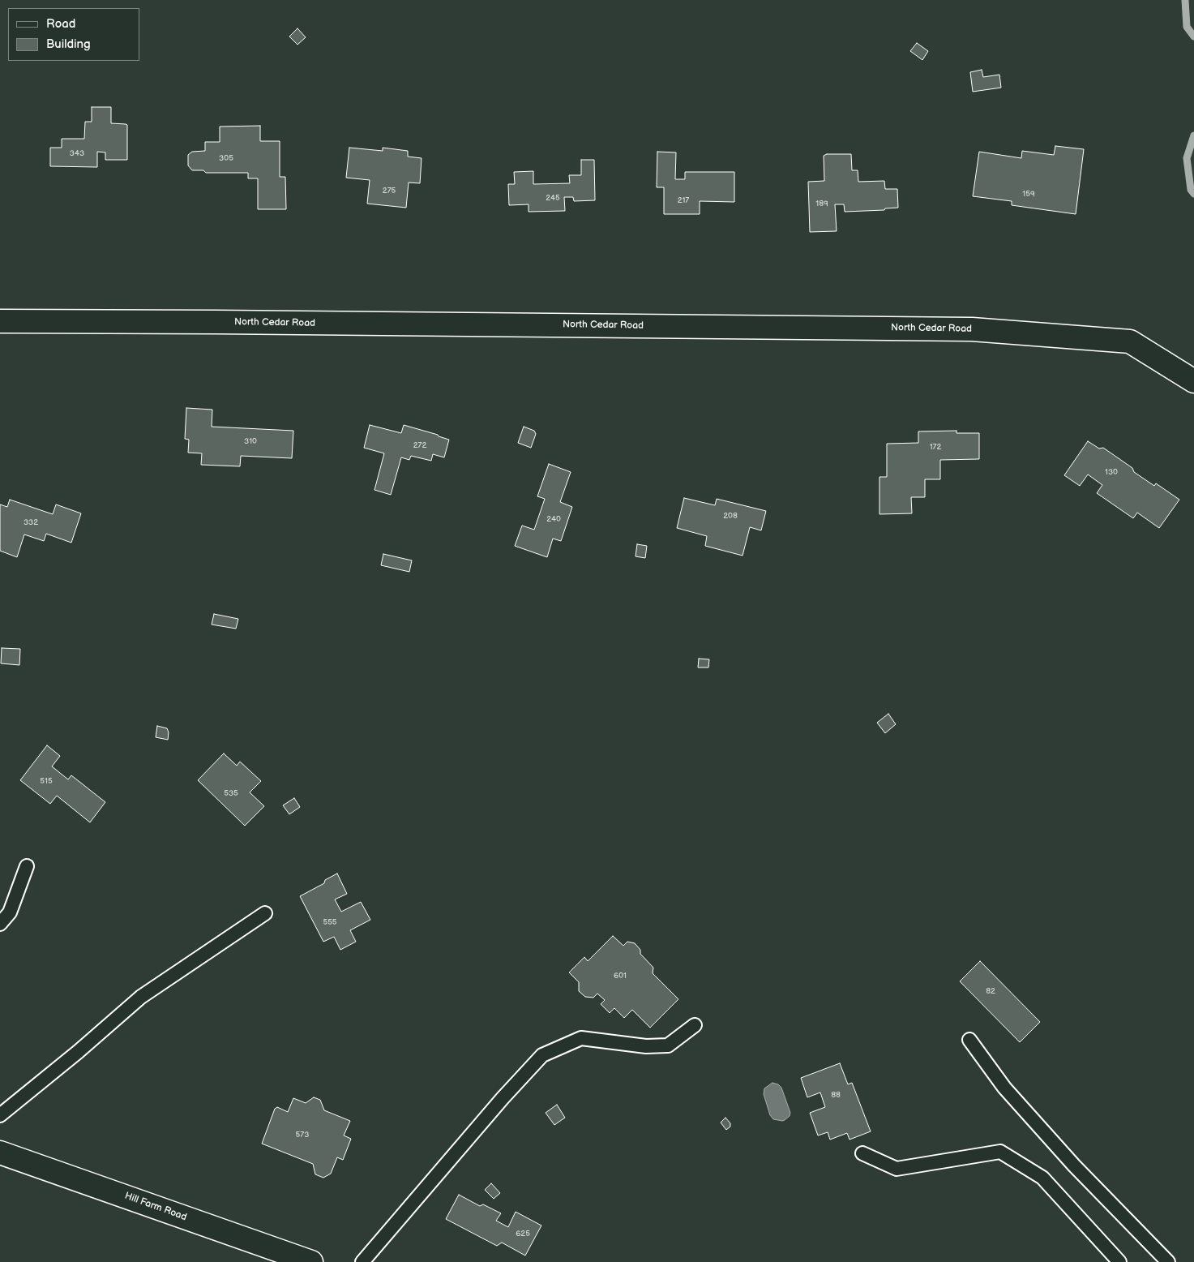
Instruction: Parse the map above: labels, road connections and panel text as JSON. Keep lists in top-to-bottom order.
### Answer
{
  "streets": {
    "street": ["North Cedar Road", "Hill Farm Road"]
  },
  "house_numbers": [
    "343",
    "305",
    "275",
    "159",
    "245",
    "217",
    "189",
    "310",
    "272",
    "172",
    "130",
    "208",
    "240",
    "332",
    "515",
    "535",
    "555",
    "601",
    "82",
    "88",
    "573",
    "625"
  ],
  "legend": ["Road", "Building"]
}
